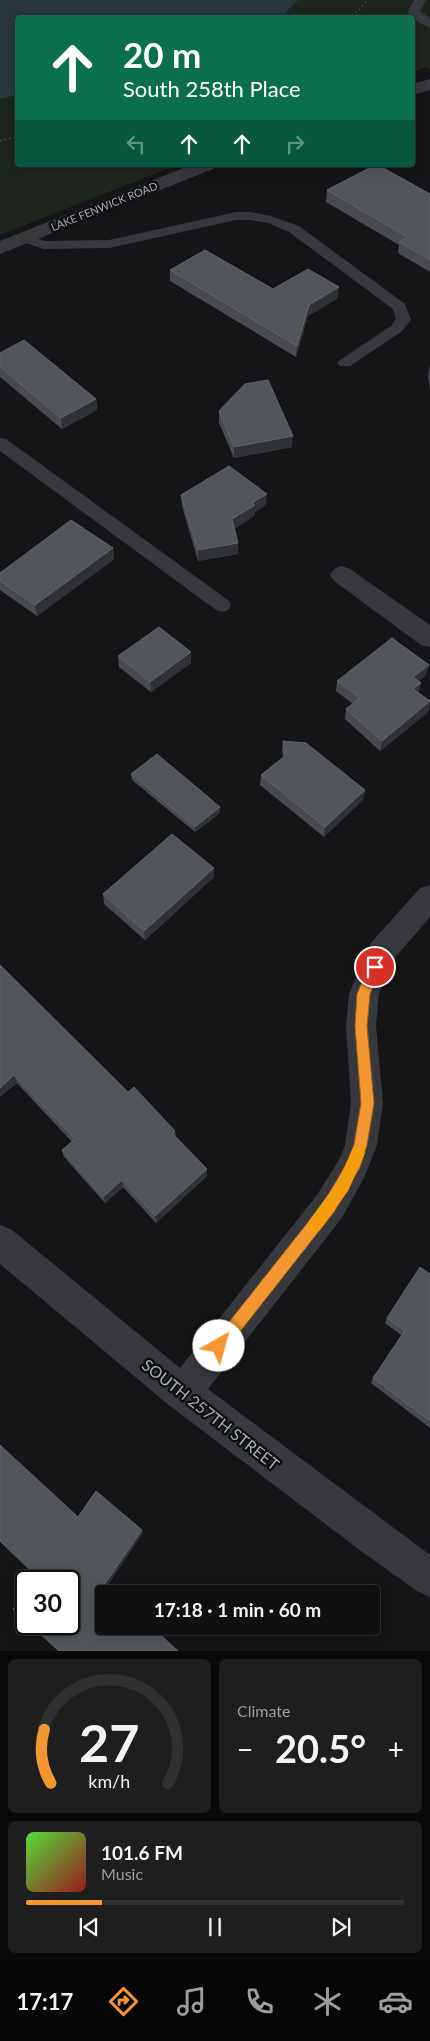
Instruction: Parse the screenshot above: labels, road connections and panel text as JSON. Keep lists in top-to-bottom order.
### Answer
{
  "streets": {
    "street": ["LAKE FENWICK ROAD", "SOUTH 257TH STREET"]
  },
  "page": {
    "turn": ["20 m", "South 258th Place"],
    "limit": "30",
    "trip": "17:18 · 1 min · 60 m",
    "tile": "Climate",
    "heat": ["−", "20.5°", "+"],
    "song": ["101.6 FM", "Music"],
    "tabs": "17:17",
    "gauge": ["27", "km/h"]
  }
}
